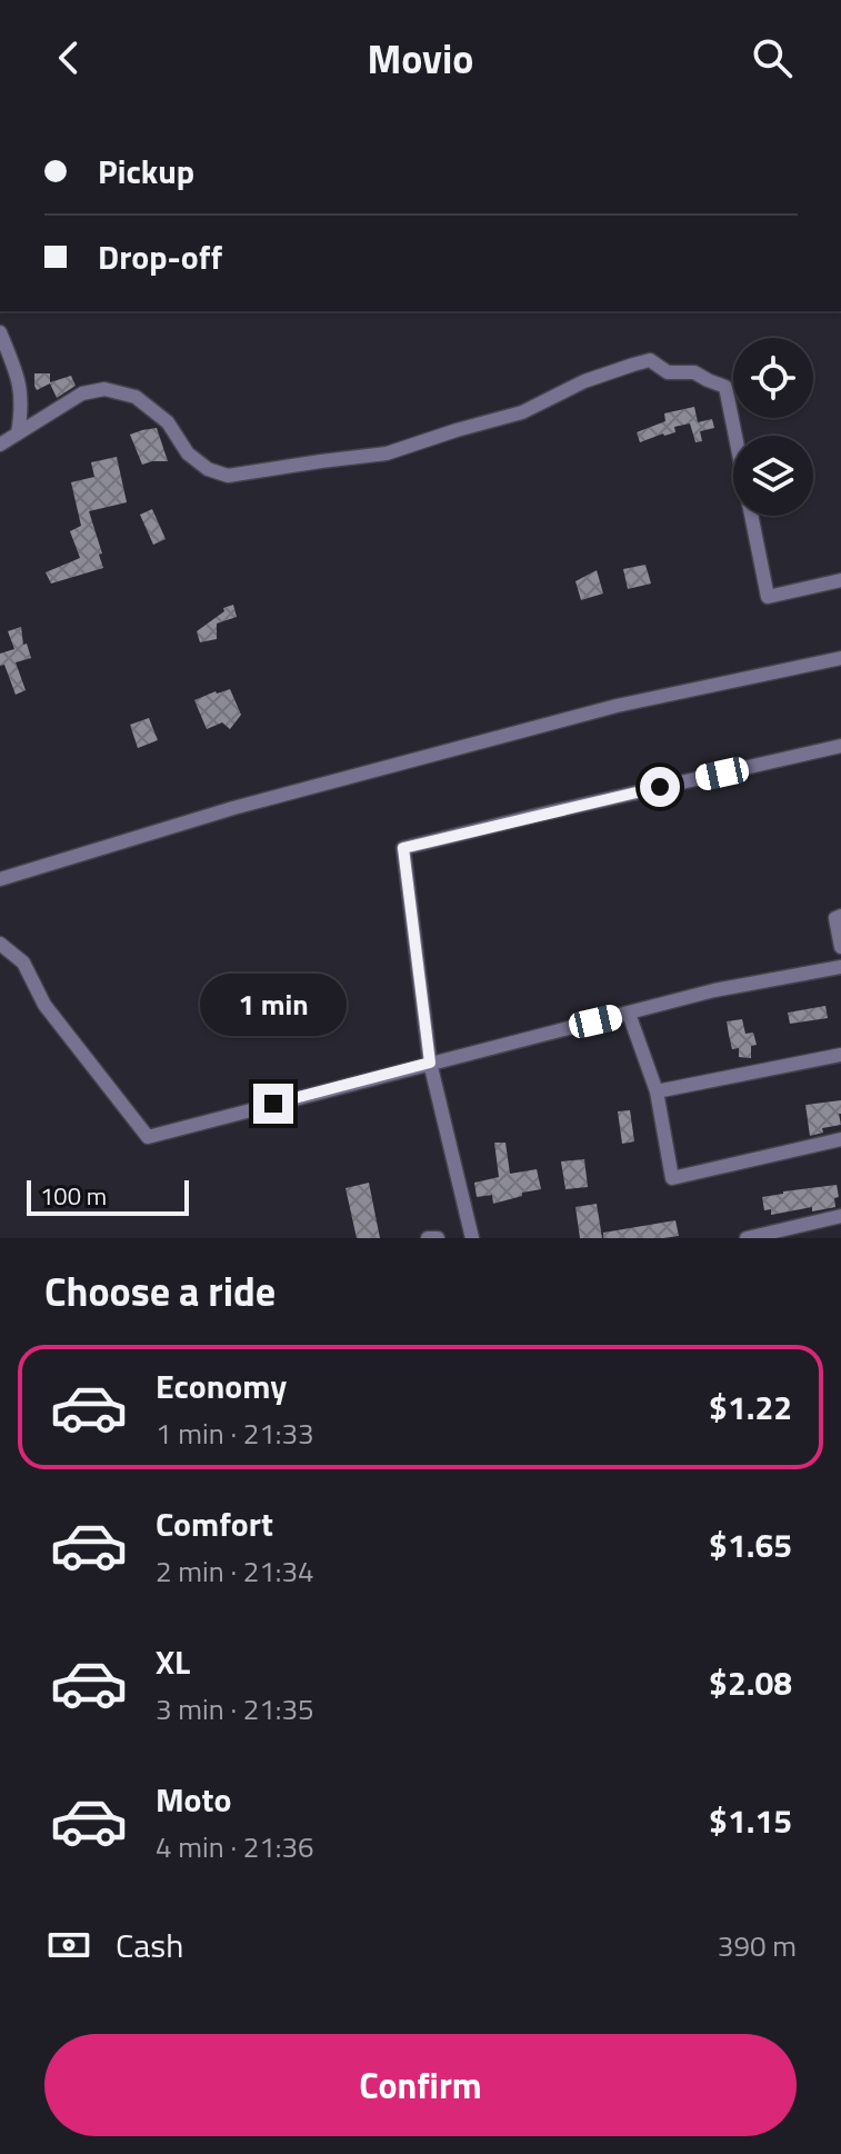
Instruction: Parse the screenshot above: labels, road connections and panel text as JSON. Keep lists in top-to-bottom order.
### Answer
{
  "scale_bar": "100 m",
  "page": {
    "header": "Movio",
    "banner": ["Pickup", "Drop-off"],
    "bubble": "1 min",
    "scale": "100 m",
    "heading": "Choose a ride",
    "list": [
      {
        "name": "Economy",
        "note": "1 min · 21:33",
        "value": "$1.22"
      },
      {
        "name": "Comfort",
        "note": "2 min · 21:34",
        "value": "$1.65"
      },
      {
        "name": "XL",
        "note": "3 min · 21:35",
        "value": "$2.08"
      },
      {
        "name": "Moto",
        "note": "4 min · 21:36",
        "value": "$1.15"
      }
    ],
    "pay": ["Cash", "390 m"],
    "buttons": "Confirm"
  }
}
